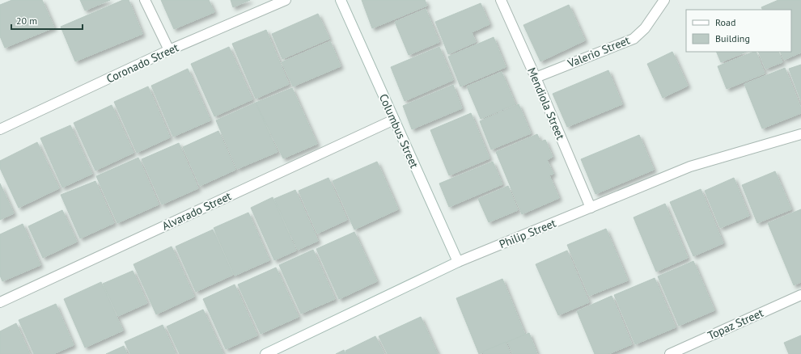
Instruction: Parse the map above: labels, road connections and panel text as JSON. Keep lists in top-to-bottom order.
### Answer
{
  "streets": {
    "street": [
      "Valerio Street",
      "Coronado Street",
      "Mendiola Street",
      "Columbus Street",
      "Alvarado Street",
      "Philip Street",
      "Topaz Street"
    ]
  },
  "crossings": [
    ["Valerio Street", "Mendiola Street"],
    ["Mendiola Street", "Philip Street"],
    ["Columbus Street", "Alvarado Street"],
    ["Columbus Street", "Philip Street"]
  ],
  "legend": ["Road", "Building"],
  "scale_bar": "20 m"
}
